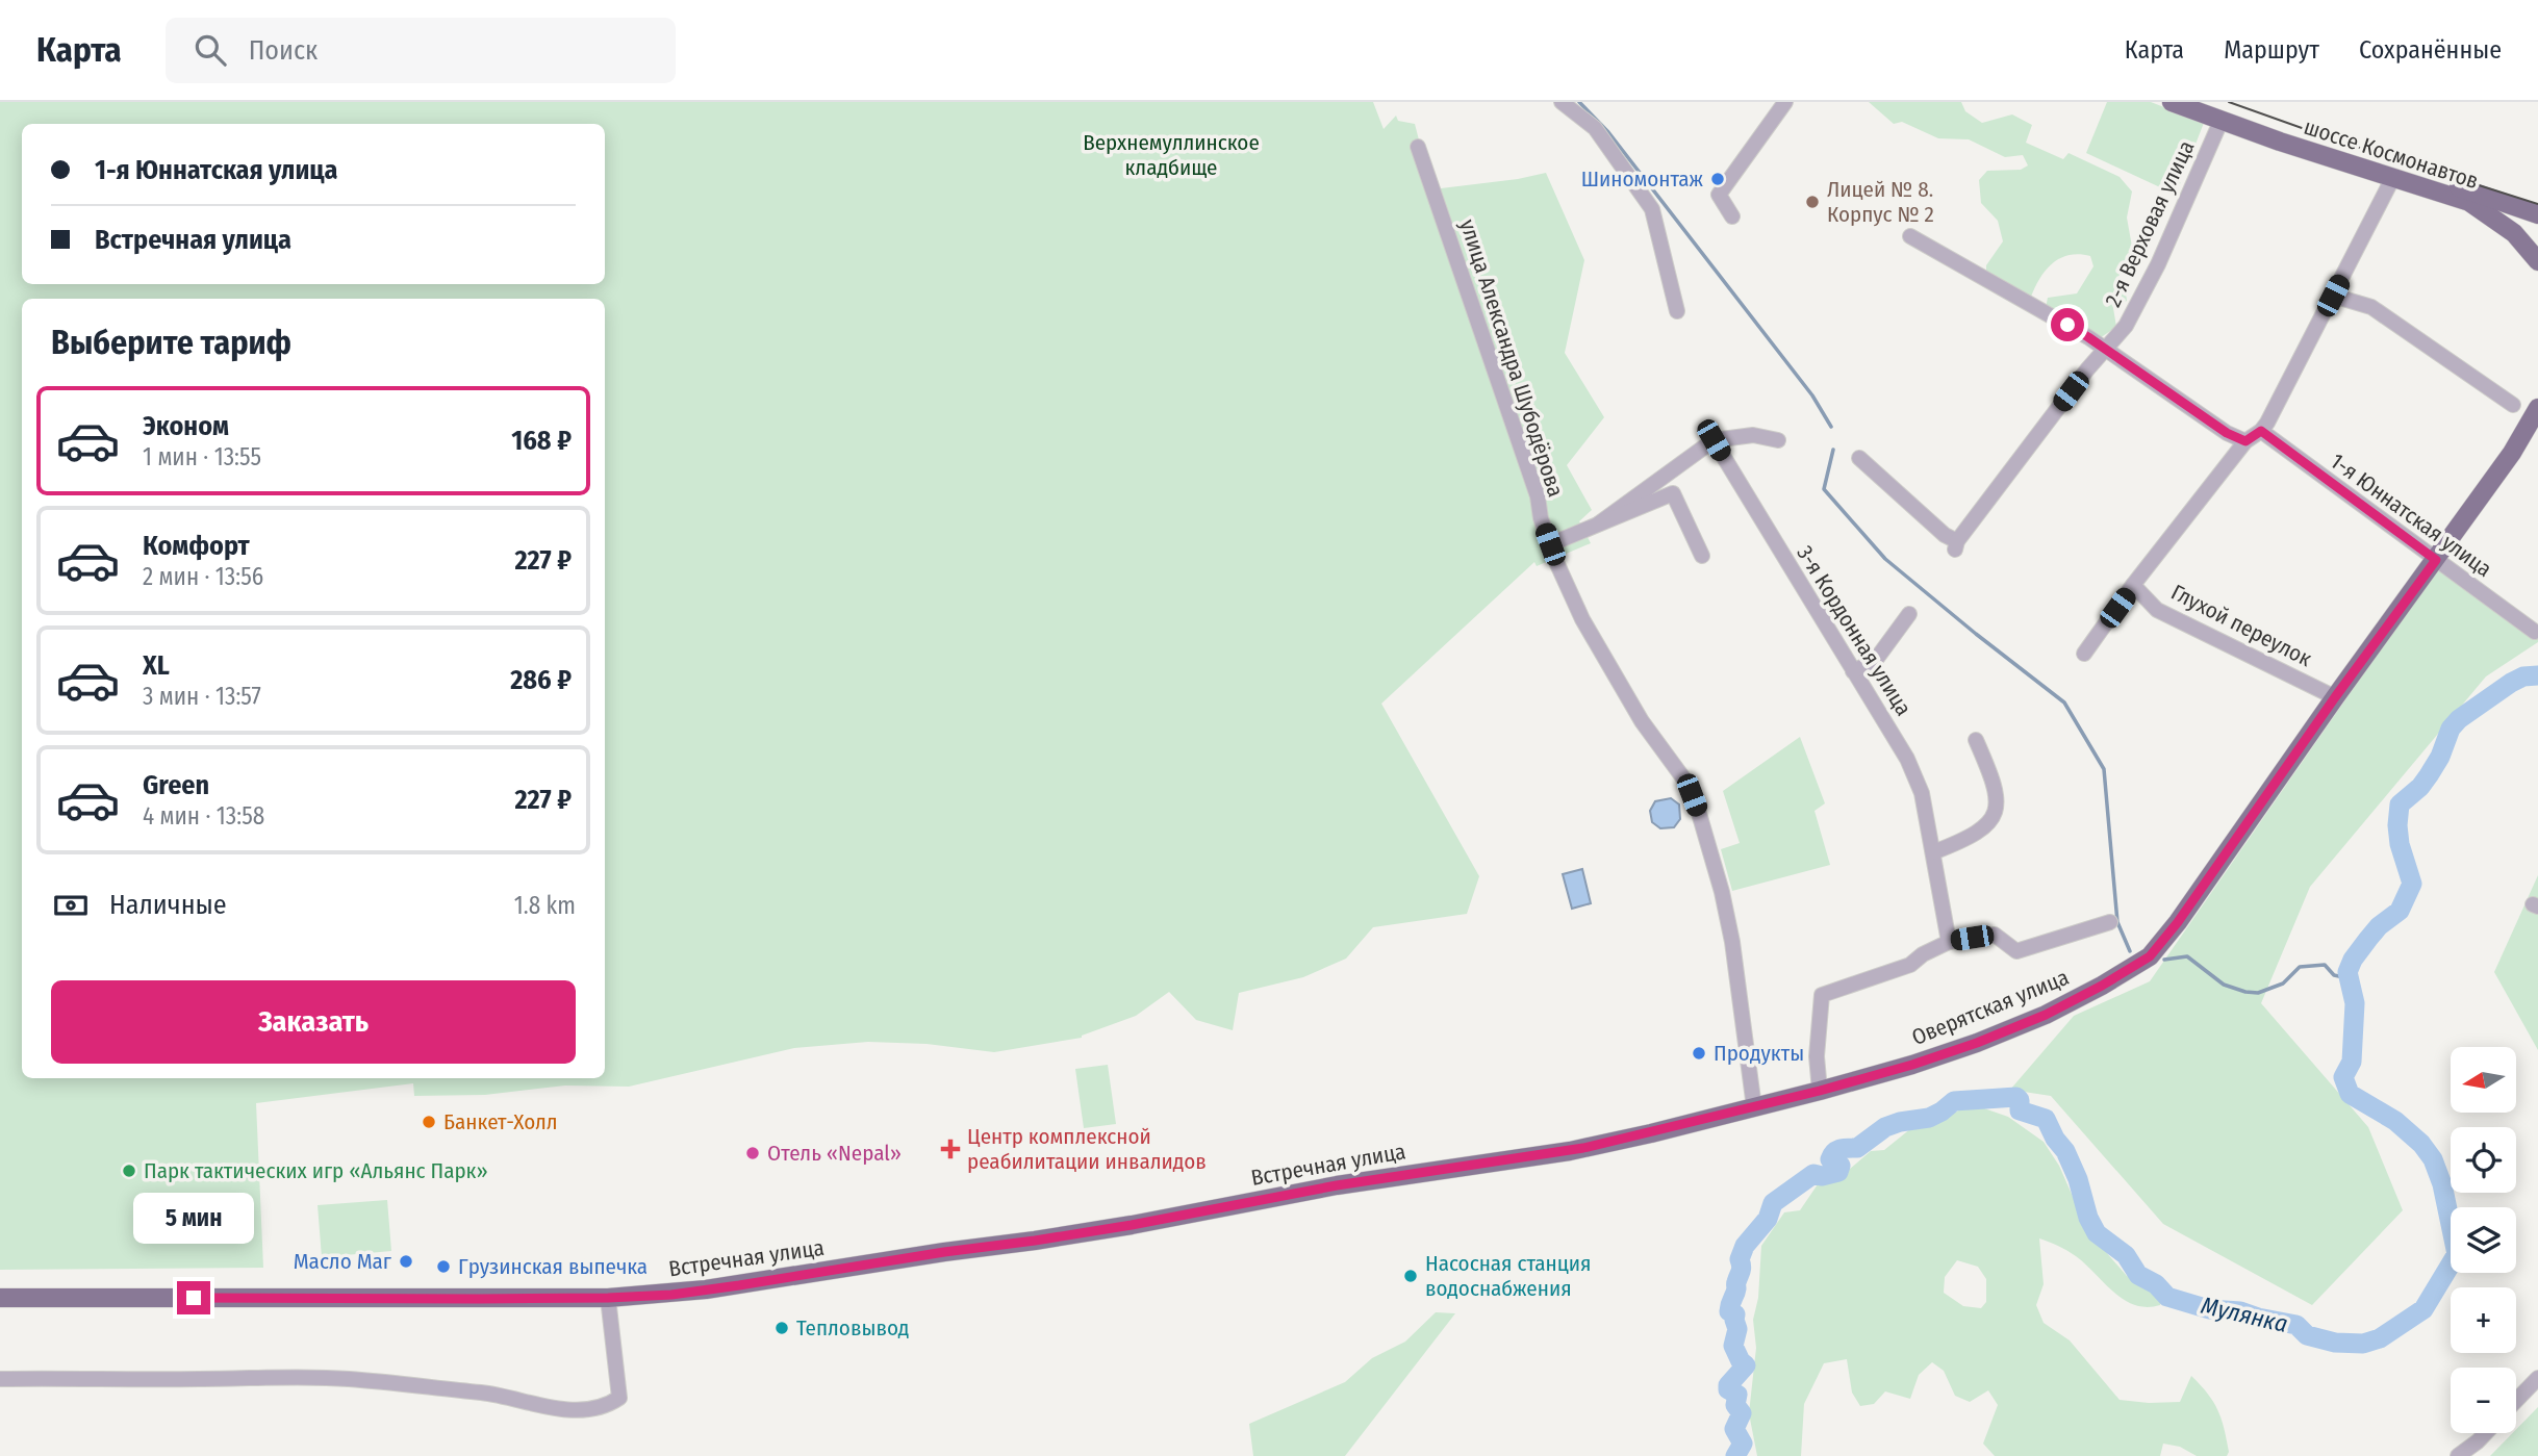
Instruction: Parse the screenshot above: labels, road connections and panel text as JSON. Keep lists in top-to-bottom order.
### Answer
{
  "streets": {
    "main road": ["шоссе Космонавтов", "Оверятская улица", "Встречная улица"],
    "street": [
      "2-я Верховая улица",
      "улица Александра Шубодёрова",
      "1-я Юннатская улица",
      "Глухой переулок",
      "3-я Кордонная улица"
    ]
  },
  "crossings": [
    ["шоссе Космонавтов", "2-я Верховая улица"],
    ["улица Александра Шубодёрова", "Оверятская улица"],
    ["1-я Юннатская улица", "Оверятская улица"],
    ["Глухой переулок", "Оверятская улица"],
    ["Оверятская улица", "Встречная улица"]
  ],
  "water": ["Мулянка"],
  "parks": ["Верхнемуллинское кладбище"],
  "places": {
    "other": [
      "Шиномонтаж",
      "Лицей № 8. Корпус № 2",
      "Пpoдукты",
      "Банкет-Холл",
      "Отель «Nepal»",
      "Парк тактических игр «Альянс Парк»",
      "Масло Маг",
      "Грузинская выпечка",
      "Насосная станция водоснабжения",
      "Тепловывод"
    ],
    "health": ["Центр комплексной реабилитации инвалидов"]
  },
  "north": "left",
  "page": {
    "header": "Карта",
    "search": "Поиск",
    "nav": ["Карта", "Маршрут", "Сохранённые"],
    "banner": ["1-я Юннатская улица", "Встречная улица"],
    "heading": "Выберите тариф",
    "list": [
      {
        "name": "Эконом",
        "note": "1 мин · 13:55",
        "value": "168 ₽"
      },
      {
        "name": "Комфорт",
        "note": "2 мин · 13:56",
        "value": "227 ₽"
      },
      {
        "name": "XL",
        "note": "3 мин · 13:57",
        "value": "286 ₽"
      },
      {
        "name": "Green",
        "note": "4 мин · 13:58",
        "value": "227 ₽"
      }
    ],
    "pay": ["Наличные", "1.8 km"],
    "buttons": "Заказать",
    "map_buttons": ["+", "−"],
    "bubble": "5 мин"
  }
}
